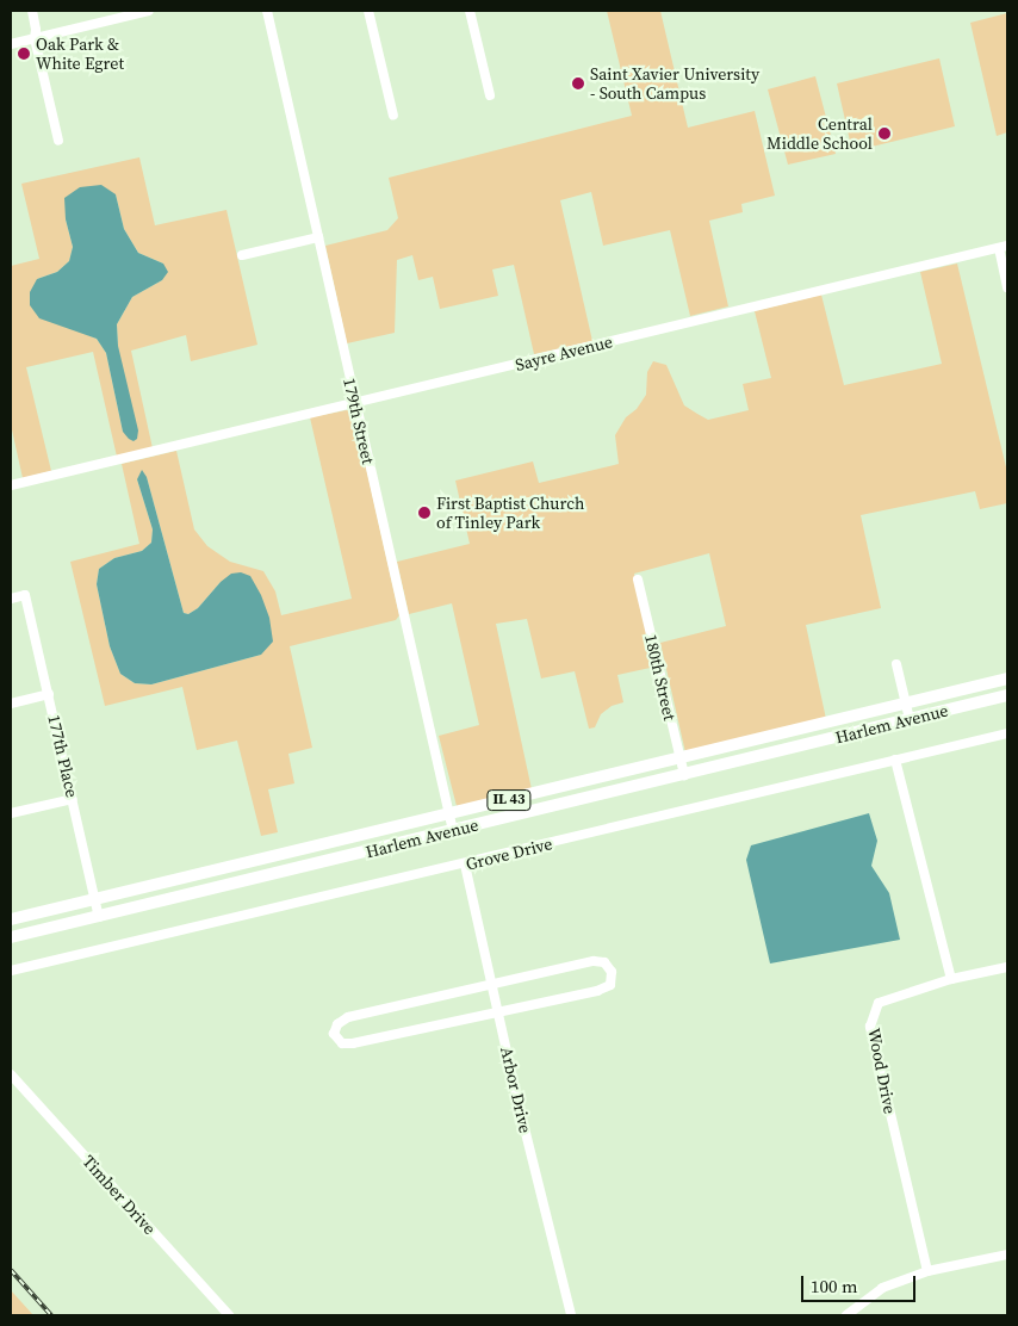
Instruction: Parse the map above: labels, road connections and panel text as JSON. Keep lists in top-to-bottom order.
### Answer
{
  "streets": {
    "main road": ["Harlem Avenue", "IL 43"],
    "street": [
      "Sayre Avenue",
      "179th Street",
      "180th Street",
      "177th Place",
      "Grove Drive",
      "Wood Drive",
      "Arbor Drive",
      "Timber Drive"
    ]
  },
  "crossings": [
    ["Sayre Avenue", "179th Street"],
    ["179th Street", "Harlem Avenue"],
    ["180th Street", "Harlem Avenue"],
    ["Harlem Avenue", "177th Place"],
    ["Grove Drive", "Arbor Drive"]
  ],
  "places": [
    "Oak Park & White Egret",
    "Saint Xavier University - South Campus",
    "Central Middle School",
    "First Baptist Church of Tinley Park"
  ],
  "scale_bar": "100 m"
}
